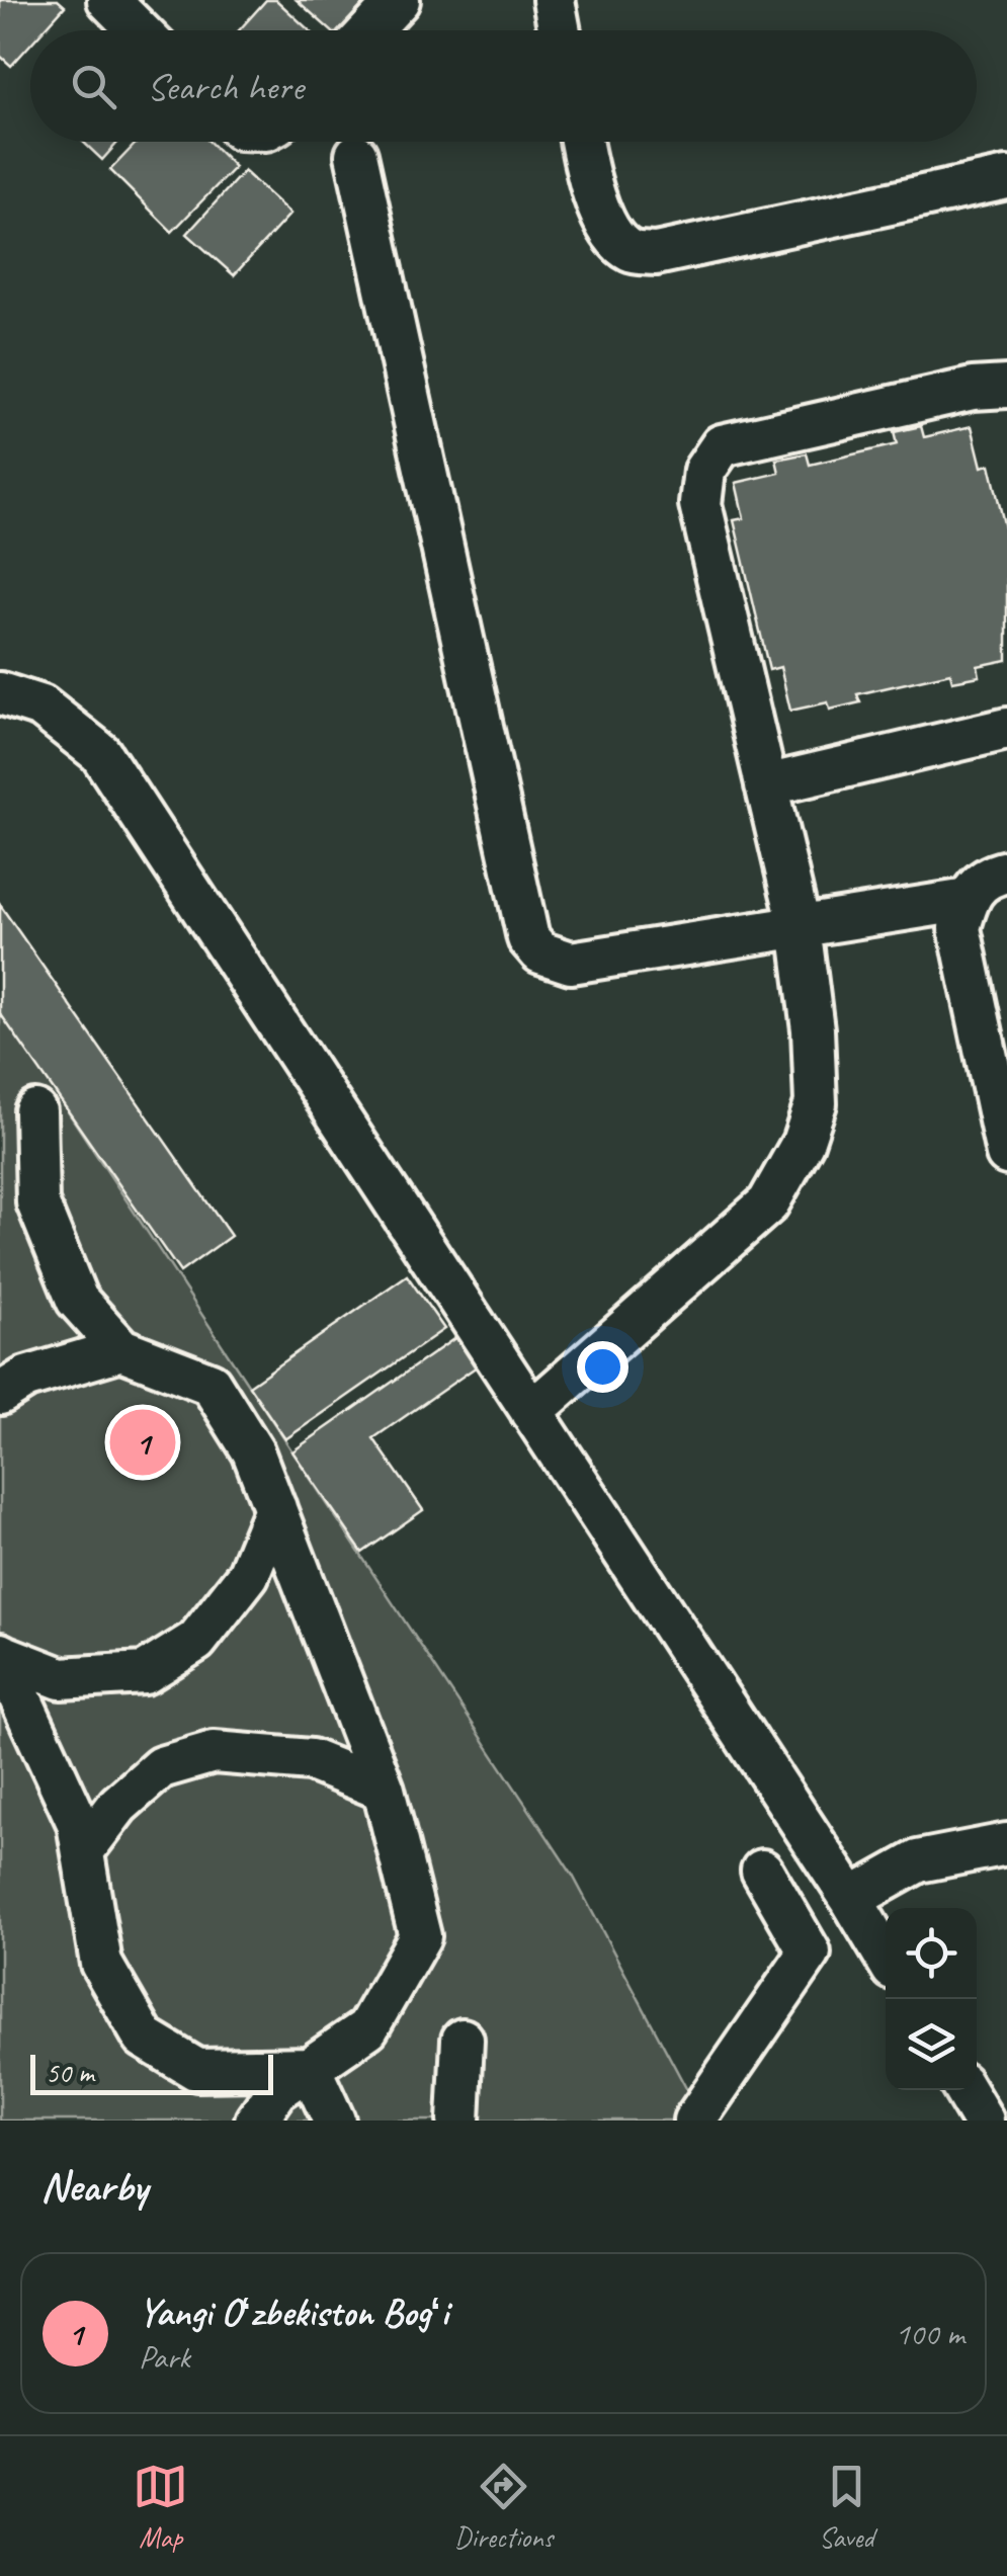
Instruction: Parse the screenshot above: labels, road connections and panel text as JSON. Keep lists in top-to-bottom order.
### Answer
{
  "scale_bar": "50 m",
  "page": {
    "search": "Search here",
    "pins": "1",
    "scale": "50 m",
    "heading": "Nearby",
    "list": [
      {
        "mark": "1",
        "name": "Yangi Oʻzbekiston Bogʻi",
        "note": "Park",
        "value": "100 m"
      }
    ],
    "nav": ["Map", "Directions", "Saved"]
  }
}
